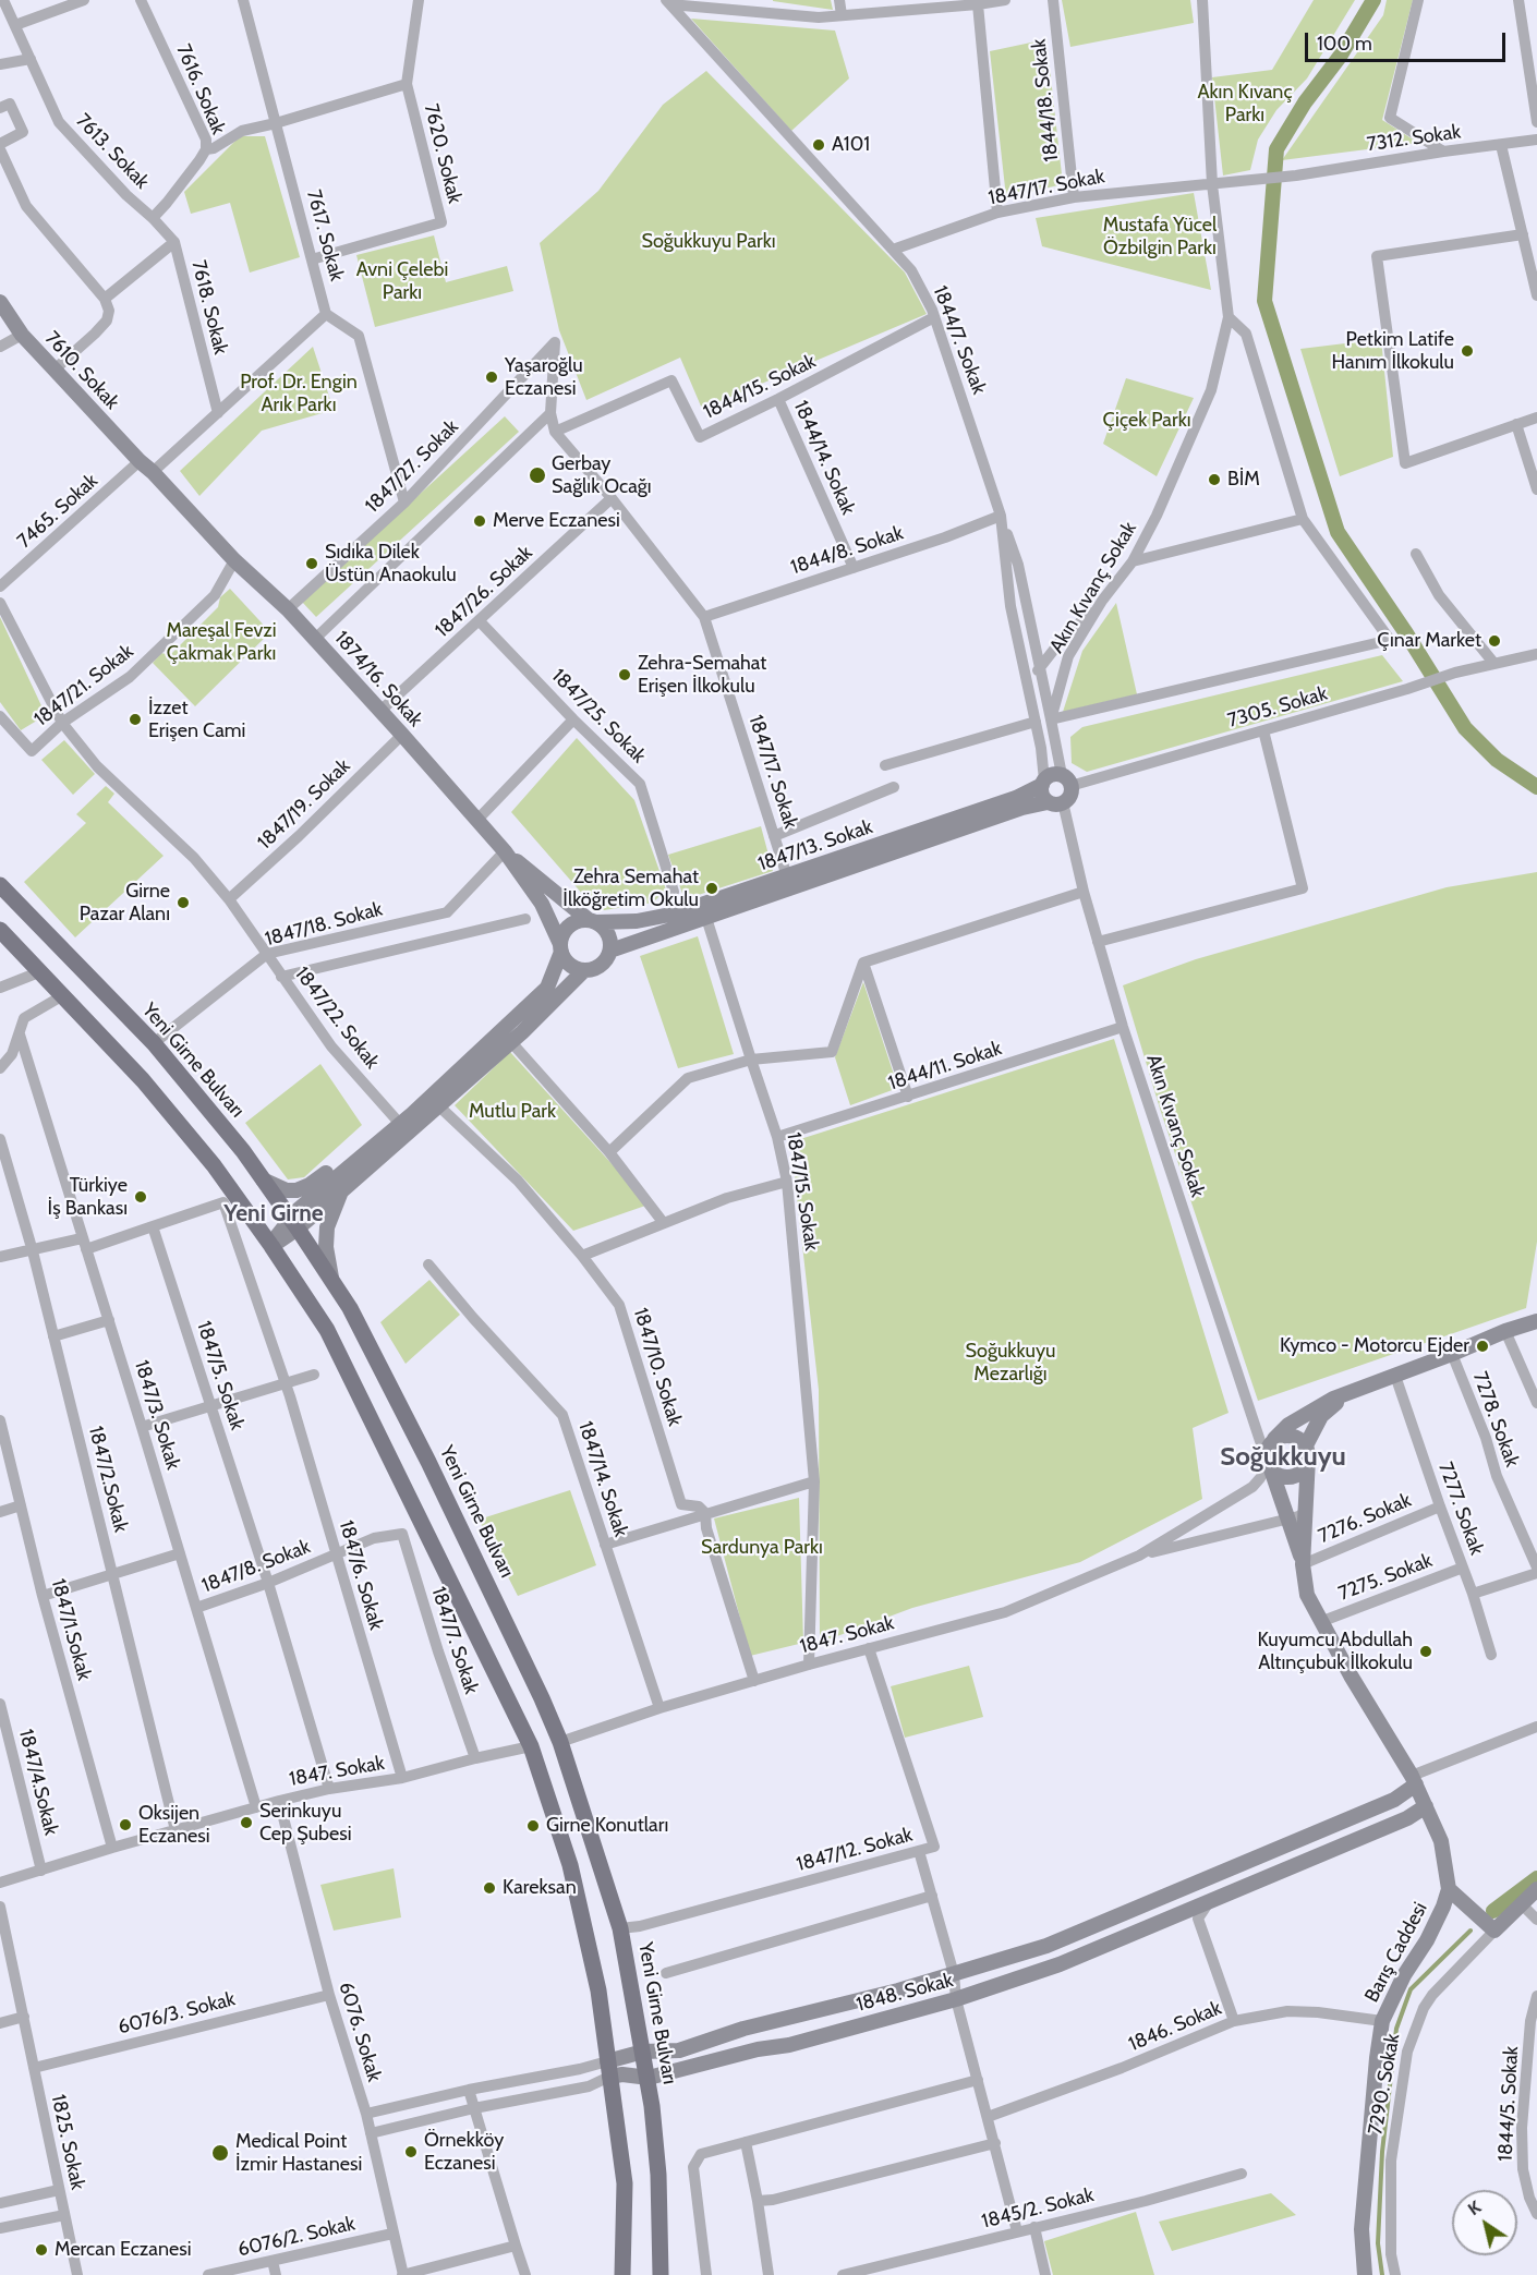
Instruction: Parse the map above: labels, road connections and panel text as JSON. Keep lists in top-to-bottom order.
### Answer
{
  "streets": {
    "main road": [
      "7610. Sokak",
      "1874/16. Sokak",
      "1847/13. Sokak",
      "Yeni Girne Bulvarı",
      "Barış Caddesi",
      "1848. Sokak",
      "7290. Sokak"
    ],
    "street": [
      "7616. Sokak",
      "1844/18. Sokak",
      "7312. Sokak",
      "7613. Sokak",
      "7620. Sokak",
      "1847/17. Sokak",
      "7617. Sokak",
      "7618. Sokak",
      "1844/7. Sokak",
      "1844/15. Sokak",
      "1844/14. Sokak",
      "1847/27. Sokak",
      "7465. Sokak",
      "1844/8. Sokak",
      "Akın Kıvanç Sokak",
      "1847/26. Sokak",
      "1847/21. Sokak",
      "7305. Sokak",
      "1847/25. Sokak",
      "1847/19. Sokak",
      "1847/18. Sokak",
      "1847/22. Sokak",
      "1844/11. Sokak",
      "1847/15. Sokak",
      "1847/10. Sokak",
      "1847/5. Sokak",
      "1847/3. Sokak",
      "7278. Sokak",
      "1847/2.Sokak",
      "1847/14. Sokak",
      "7277. Sokak",
      "7276. Sokak",
      "1847/8. Sokak",
      "1847/6. Sokak",
      "7275. Sokak",
      "1847/1.Sokak",
      "1847. Sokak",
      "1847/7. Sokak",
      "1847/4.Sokak",
      "1847/12. Sokak",
      "6076/3. Sokak",
      "1846. Sokak",
      "6076. Sokak",
      "1844/5. Sokak",
      "1825. Sokak",
      "1845/2. Sokak",
      "6076/2. Sokak"
    ]
  },
  "crossings": [
    ["7616. Sokak", "7613. Sokak"],
    ["7616. Sokak", "7618. Sokak"],
    ["1844/18. Sokak", "1847/17. Sokak"],
    ["7312. Sokak", "1847/17. Sokak"],
    ["7613. Sokak", "7618. Sokak"],
    ["7620. Sokak", "7617. Sokak"],
    ["1847/17. Sokak", "1844/7. Sokak"],
    ["1847/17. Sokak", "1844/15. Sokak"],
    ["1847/17. Sokak", "1847/27. Sokak"],
    ["1847/17. Sokak", "1844/8. Sokak"],
    ["1847/17. Sokak", "Akın Kıvanç Sokak"],
    ["1847/17. Sokak", "1847/26. Sokak"],
    ["1847/17. Sokak", "1847/13. Sokak"],
    ["1844/7. Sokak", "1844/15. Sokak"],
    ["1844/7. Sokak", "1844/8. Sokak"],
    ["1844/7. Sokak", "Akın Kıvanç Sokak"],
    ["1844/7. Sokak", "7305. Sokak"],
    ["1844/7. Sokak", "1847/13. Sokak"],
    ["7610. Sokak", "7465. Sokak"],
    ["7610. Sokak", "1874/16. Sokak"],
    ["1844/15. Sokak", "1844/14. Sokak"],
    ["1844/14. Sokak", "1844/8. Sokak"],
    ["1847/27. Sokak", "1874/16. Sokak"],
    ["7465. Sokak", "1874/16. Sokak"],
    ["Akın Kıvanç Sokak", "7305. Sokak"],
    ["Akın Kıvanç Sokak", "1847/13. Sokak"],
    ["Akın Kıvanç Sokak", "1844/11. Sokak"],
    ["Akın Kıvanç Sokak", "1847. Sokak"],
    ["1847/26. Sokak", "1874/16. Sokak"],
    ["1847/26. Sokak", "1847/25. Sokak"],
    ["1874/16. Sokak", "1847/21. Sokak"],
    ["1874/16. Sokak", "1847/19. Sokak"],
    ["1874/16. Sokak", "1847/13. Sokak"],
    ["1874/16. Sokak", "1847/18. Sokak"],
    ["1847/21. Sokak", "1847/22. Sokak"],
    ["7305. Sokak", "1847/13. Sokak"],
    ["1847/19. Sokak", "1847/22. Sokak"],
    ["1847/13. Sokak", "1847/15. Sokak"],
    ["1847/18. Sokak", "1847/22. Sokak"],
    ["1847/18. Sokak", "Yeni Girne Bulvarı"],
    ["Yeni Girne Bulvarı", "1847. Sokak"],
    ["Yeni Girne Bulvarı", "1847/12. Sokak"],
    ["Yeni Girne Bulvarı", "1848. Sokak"],
    ["1844/11. Sokak", "1847/15. Sokak"],
    ["1847/15. Sokak", "1847. Sokak"],
    ["1847/5. Sokak", "1847/8. Sokak"],
    ["1847/5. Sokak", "1847. Sokak"],
    ["1847/3. Sokak", "1847/8. Sokak"],
    ["1847/3. Sokak", "1847. Sokak"],
    ["1847/2.Sokak", "1847. Sokak"],
    ["1847/14. Sokak", "1847. Sokak"],
    ["7277. Sokak", "7276. Sokak"],
    ["7277. Sokak", "7275. Sokak"],
    ["7276. Sokak", "Barış Caddesi"],
    ["1847/8. Sokak", "1847/6. Sokak"],
    ["1847/8. Sokak", "1847/7. Sokak"],
    ["1847/6. Sokak", "1847. Sokak"],
    ["7275. Sokak", "Barış Caddesi"],
    ["1847/1.Sokak", "1847. Sokak"],
    ["1847. Sokak", "1847/7. Sokak"],
    ["1847. Sokak", "1847/4.Sokak"],
    ["1847. Sokak", "1847/12. Sokak"],
    ["1847. Sokak", "6076. Sokak"],
    ["Barış Caddesi", "1848. Sokak"],
    ["Barış Caddesi", "1846. Sokak"],
    ["1848. Sokak", "6076. Sokak"],
    ["6076/3. Sokak", "6076. Sokak"],
    ["6076/3. Sokak", "1825. Sokak"],
    ["6076. Sokak", "6076/2. Sokak"]
  ],
  "districts": ["Yeni Girne", "Soğukkuyu"],
  "parks": [
    "Akın Kıvanç Parkı",
    "Mustafa Yücel Özbilgin Parkı",
    "Soğukkuyu Parkı",
    "Avni Çelebi Parkı",
    "Prof. Dr. Engin Arık Parkı",
    "Çiçek Parkı",
    "Mareşal Fevzi Çakmak Parkı",
    "Mutlu Park",
    "Soğukkuyu Mezarlığı",
    "Sardunya Parkı"
  ],
  "places": [
    "A101",
    "Petkim Latife Hanım İlkokulu",
    "Yaşaroğlu Eczanesi",
    "Gerbay Sağlık Ocağı",
    "BİM",
    "Merve Eczanesi",
    "Sıdıka Dilek Üstün Anaokulu",
    "Çınar Market",
    "Zehra-Semahat Erişen İlkokulu",
    "İzzet Erişen Cami",
    "Zehra Semahat İlköğretim Okulu",
    "Girne Pazar Alanı",
    "Türkiye İş Bankası",
    "Kymco - Motorcu Ejder",
    "Kuyumcu Abdullah Altınçubuk İlkokulu",
    "Serinkuyu Cep Şubesi",
    "Oksijen Eczanesi",
    "Girne Konutları",
    "Kareksan",
    "Örnekköy Eczanesi",
    "Medical Point İzmir Hastanesi",
    "Mercan Eczanesi"
  ],
  "scale_bar": "100 m",
  "north": "top left"
}
